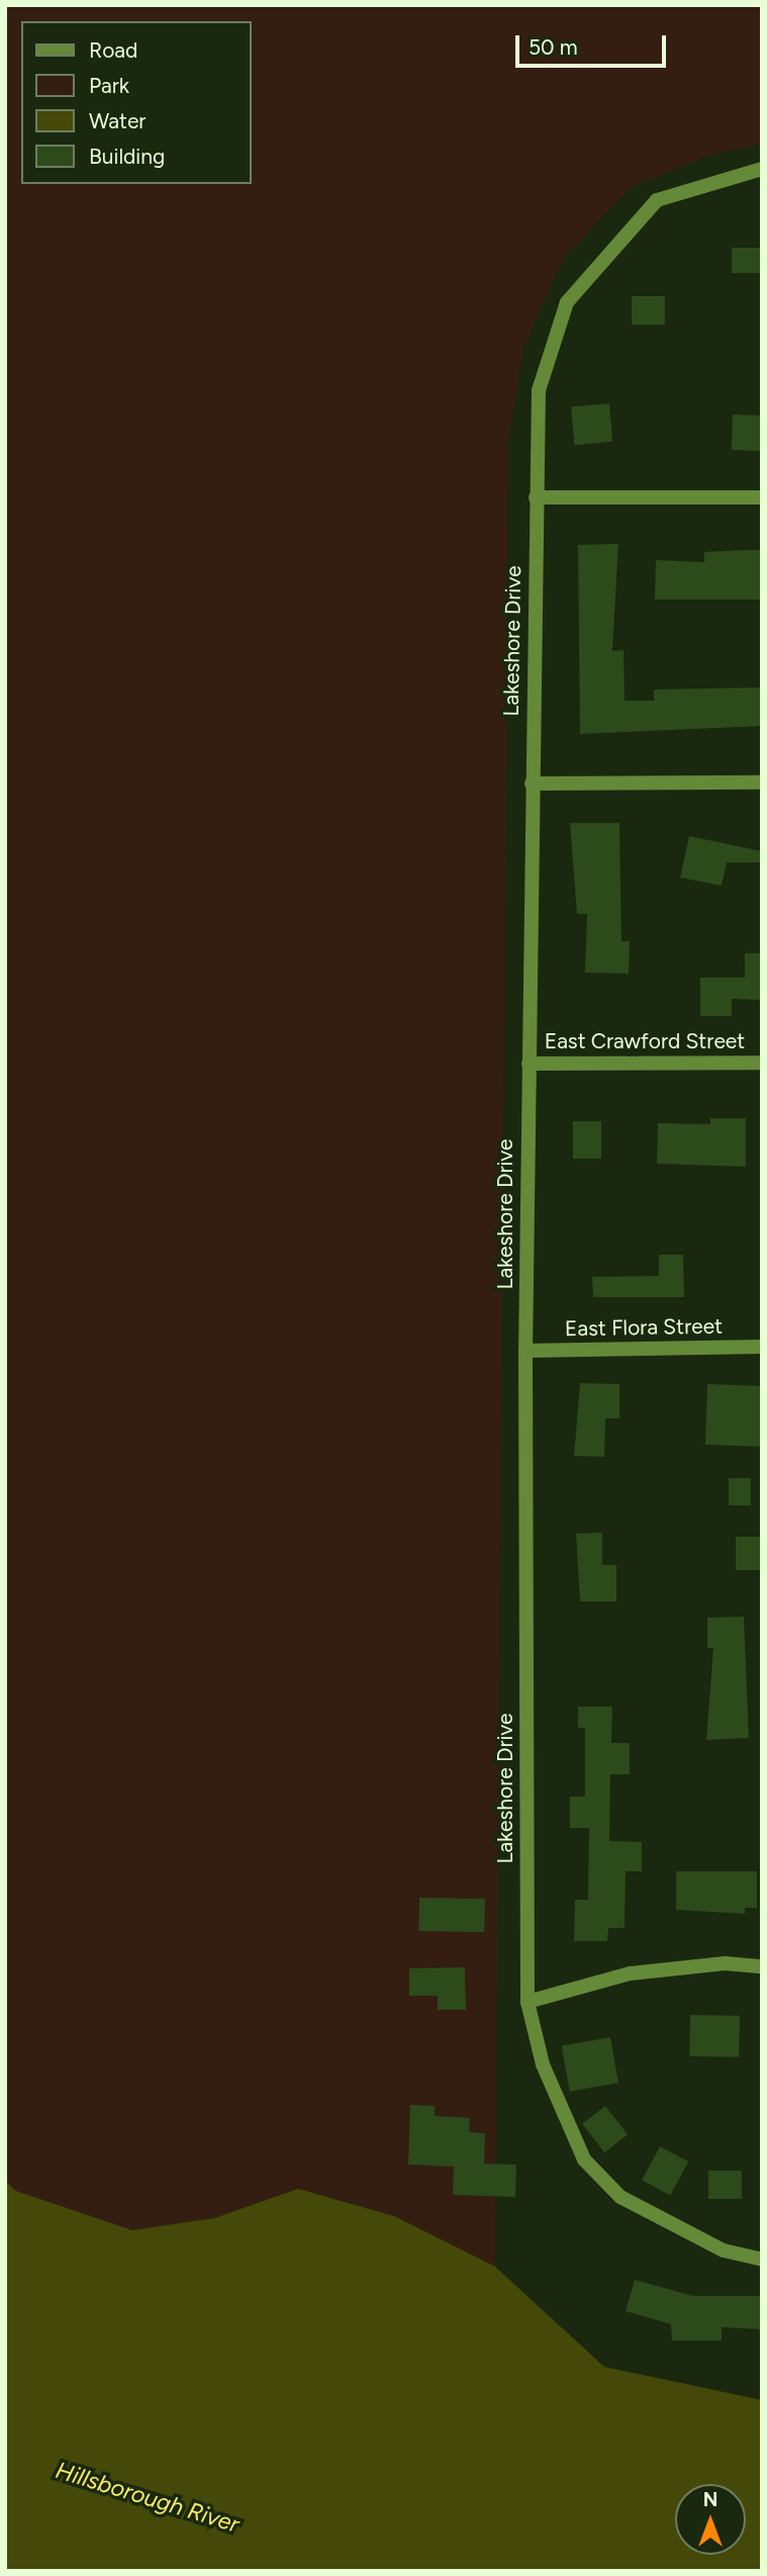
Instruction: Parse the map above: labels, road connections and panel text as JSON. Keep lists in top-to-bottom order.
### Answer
{
  "streets": {
    "street": ["Lakeshore Drive", "East Crawford Street", "East Flora Street"]
  },
  "crossings": [
    ["Lakeshore Drive", "East Crawford Street"],
    ["Lakeshore Drive", "East Flora Street"]
  ],
  "water": ["Hillsborough River"],
  "legend": [
    "Road",
    "Park",
    "Water",
    "Building"
  ],
  "scale_bar": "50 m",
  "north": "top"
}
